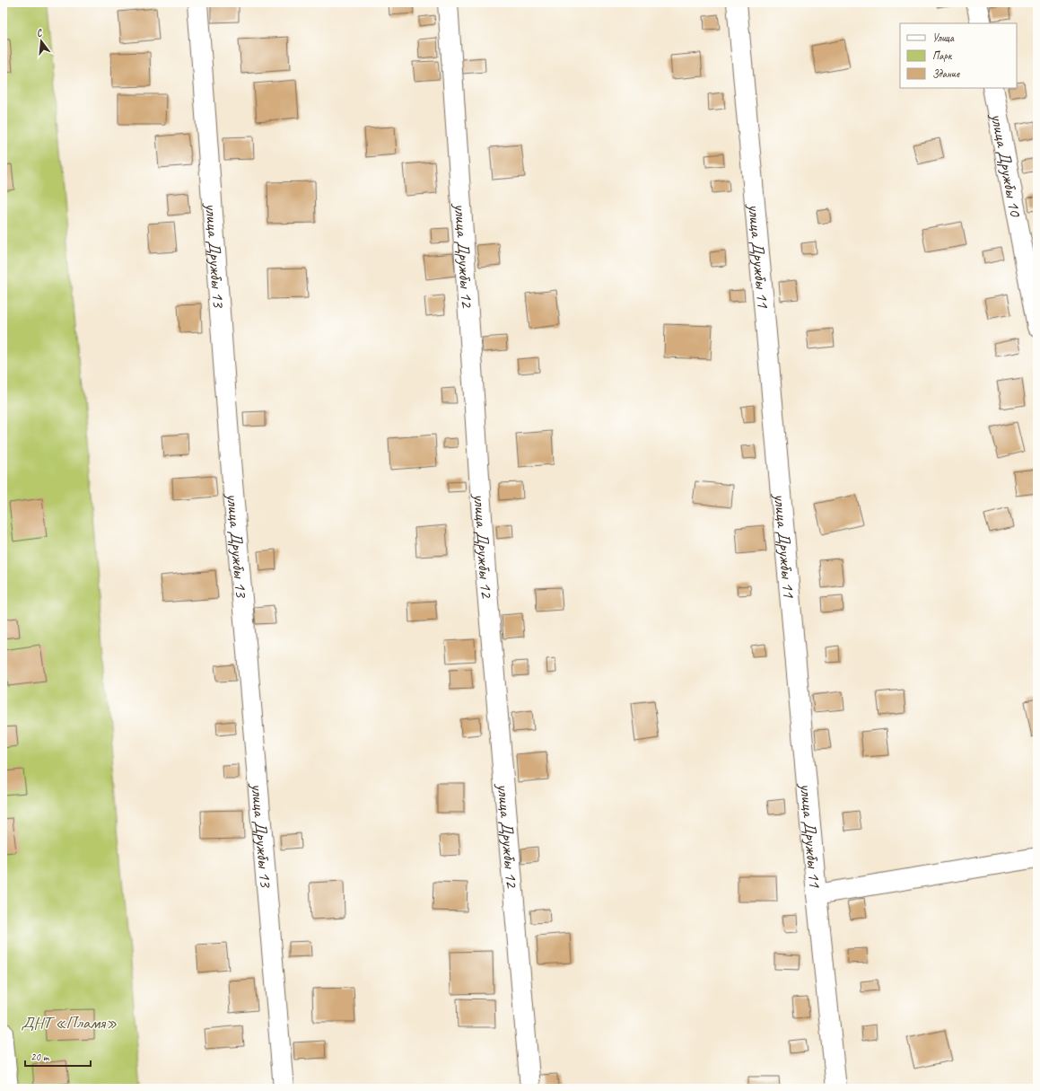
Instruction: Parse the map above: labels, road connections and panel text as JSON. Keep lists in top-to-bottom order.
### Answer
{
  "streets": {
    "street": [
      "улица Дружбы 10",
      "улица Дружбы 13",
      "улица Дружбы 12",
      "улица Дружбы 11"
    ]
  },
  "parks": ["ДНТ «Пламя»"],
  "legend": ["Улица", "Парк", "Здание"],
  "scale_bar": "20 m",
  "north": "top"
}
